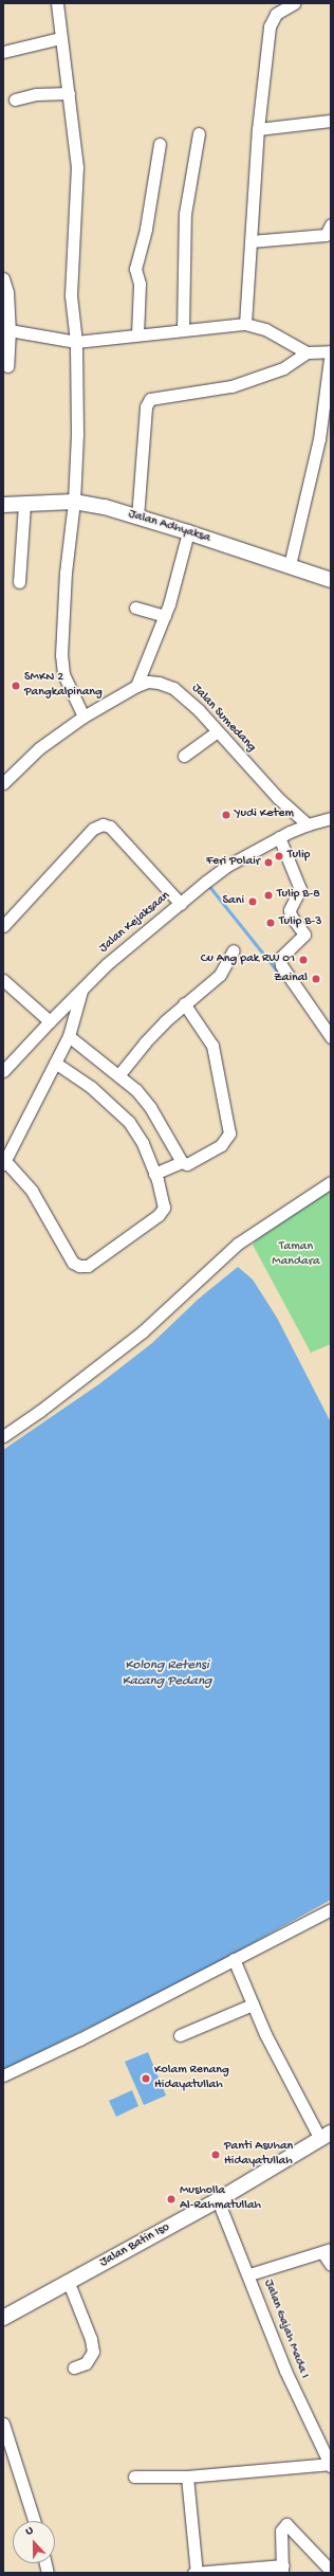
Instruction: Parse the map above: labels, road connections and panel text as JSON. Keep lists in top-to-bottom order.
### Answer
{
  "streets": {
    "street": [
      "Jalan Adhyaksa",
      "Jalan Sumedang",
      "Jalan Kejaksaan",
      "Jalan Batin Iso",
      "Jalan Gajah Mada I"
    ]
  },
  "crossings": [
    ["Jalan Sumedang", "Jalan Kejaksaan"],
    ["Jalan Batin Iso", "Jalan Gajah Mada I"]
  ],
  "water": ["Kolong Retensi Kacang Pedang"],
  "parks": ["Taman Mandara"],
  "places": [
    "SMKN 2 Pangkalpinang",
    "Yudi Ketem",
    "Tulip",
    "Feri Polair",
    "Tulip B-8",
    "Sani",
    "Tulip B-3",
    "Cu Ang pak RW 01",
    "Zainal",
    "Kolam Renang Hidayatullah",
    "Panti Asuhan Hidayatullah",
    "Musholla Al-Rahmatullah"
  ],
  "north": "top"
}
